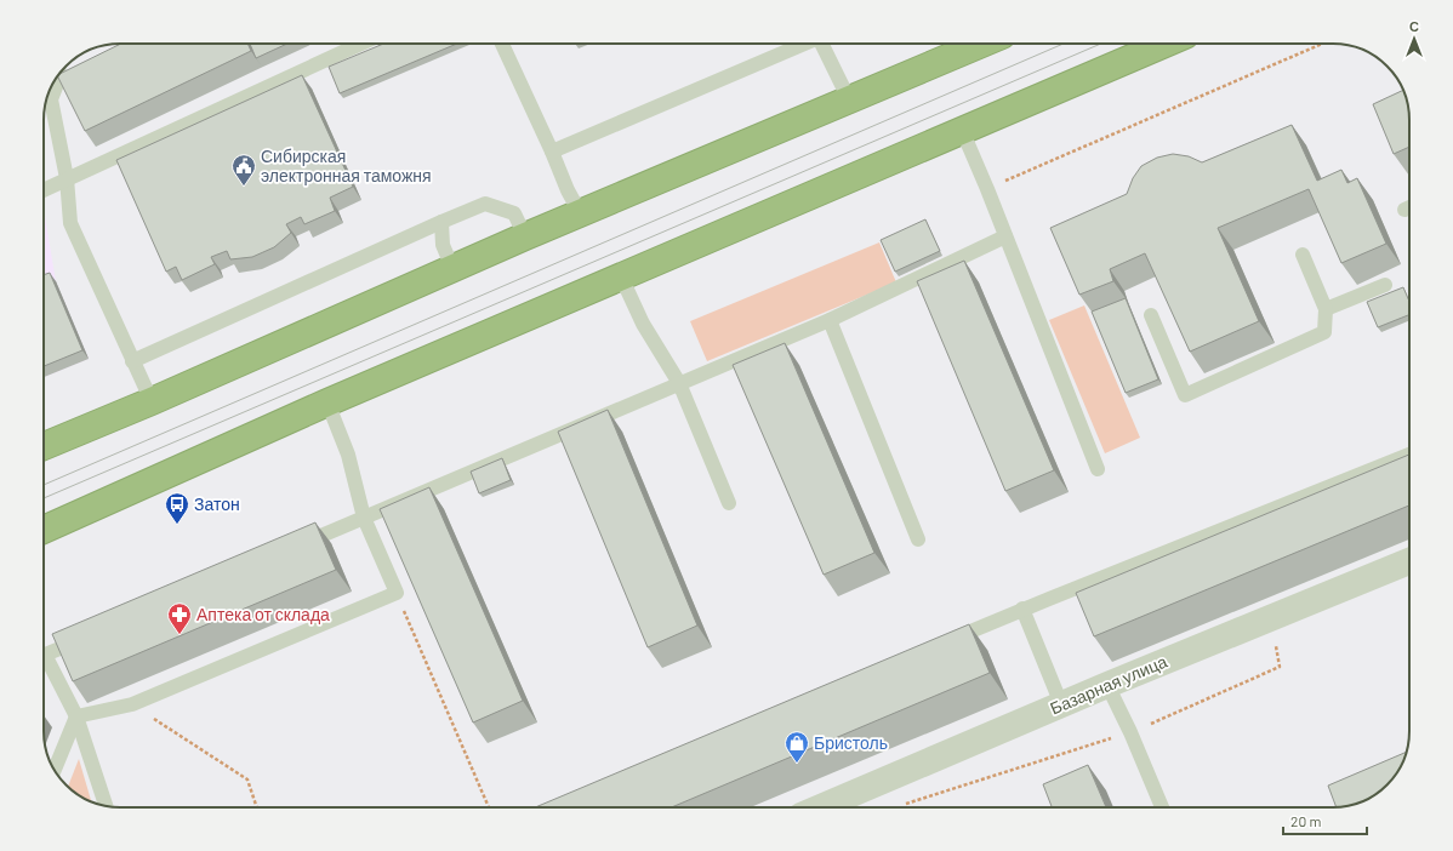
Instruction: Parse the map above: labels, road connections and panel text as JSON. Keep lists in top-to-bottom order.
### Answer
{
  "streets": {
    "street": ["Базарная улица"]
  },
  "places": {
    "public building": ["Сибирская электронная таможня"],
    "bus stop": ["Затон"],
    "pharmacy": ["Аптека от склада"],
    "shop": ["Бристоль"]
  },
  "scale_bar": "20 m",
  "north": "top"
}
